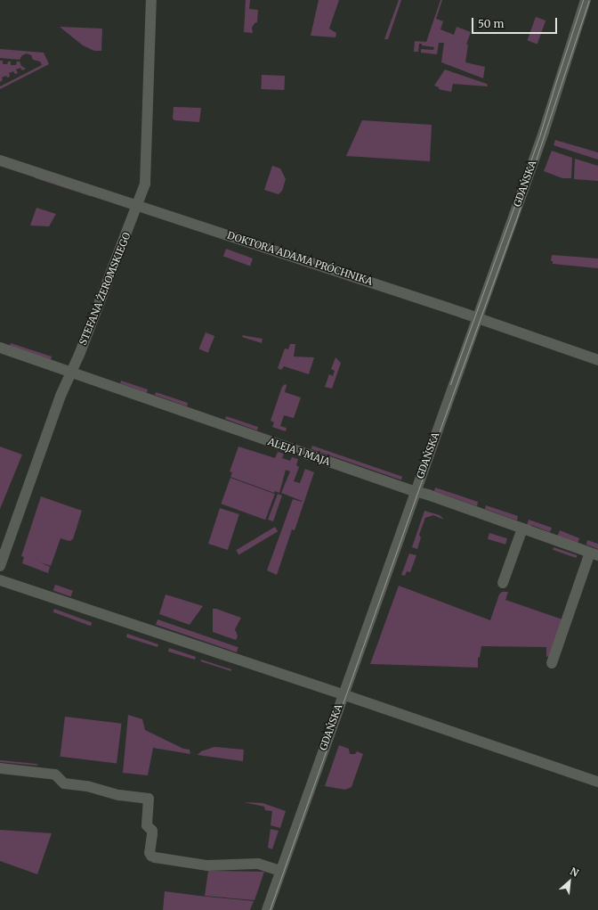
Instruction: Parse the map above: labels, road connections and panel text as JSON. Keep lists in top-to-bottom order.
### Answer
{
  "streets": {
    "street": [
      "GDAŃSKA",
      "DOKTORA ADAMA PRÓCHNIKA",
      "STEFANA ŻEROMSKIEGO",
      "ALEJA 1 MAJA"
    ]
  },
  "crossings": [
    ["GDAŃSKA", "DOKTORA ADAMA PRÓCHNIKA"],
    ["GDAŃSKA", "ALEJA 1 MAJA"],
    ["DOKTORA ADAMA PRÓCHNIKA", "STEFANA ŻEROMSKIEGO"],
    ["STEFANA ŻEROMSKIEGO", "ALEJA 1 MAJA"]
  ],
  "scale_bar": "50 m",
  "north": "top right"
}
